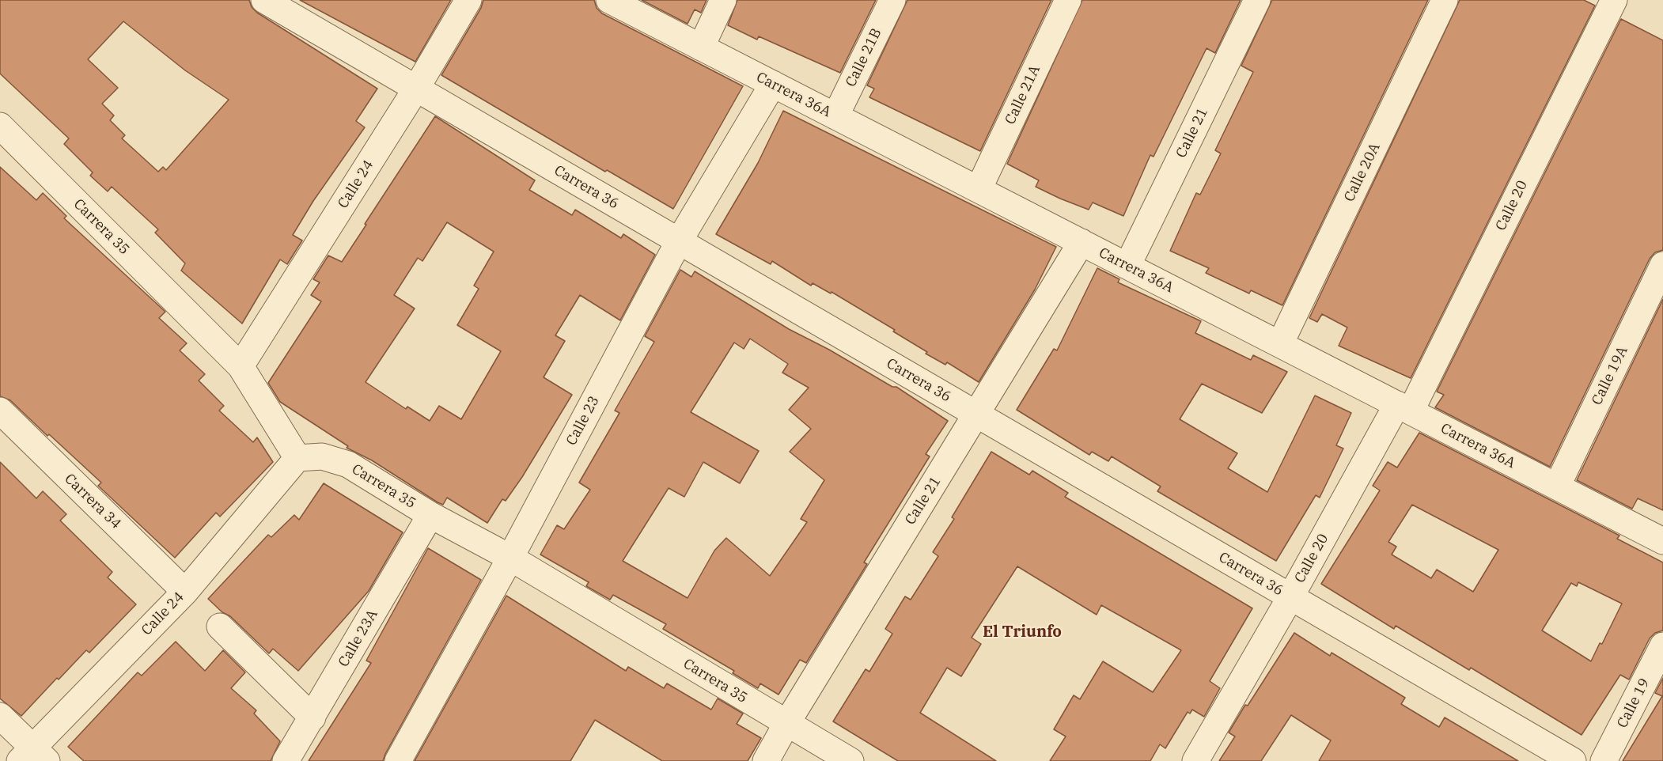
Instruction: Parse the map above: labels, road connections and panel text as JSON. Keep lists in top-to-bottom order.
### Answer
{
  "streets": {
    "street": [
      "Calle 21B",
      "Carrera 36A",
      "Calle 21A",
      "Calle 21",
      "Calle 20A",
      "Calle 24",
      "Carrera 36",
      "Calle 20",
      "Carrera 35",
      "Calle 19A",
      "Calle 23",
      "Carrera 34",
      "Calle 23A",
      "Calle 19"
    ]
  },
  "crossings": [
    ["Calle 21B", "Carrera 36A"],
    ["Carrera 36A", "Calle 21A"],
    ["Carrera 36A", "Calle 21"],
    ["Carrera 36A", "Calle 20A"],
    ["Carrera 36A", "Calle 20"],
    ["Carrera 36A", "Calle 19A"],
    ["Carrera 36A", "Calle 23"],
    ["Calle 21", "Carrera 36"],
    ["Calle 21", "Carrera 35"],
    ["Calle 24", "Carrera 36"],
    ["Calle 24", "Carrera 35"],
    ["Calle 24", "Carrera 34"],
    ["Carrera 36", "Calle 20"],
    ["Carrera 36", "Calle 23"],
    ["Carrera 35", "Calle 23"],
    ["Carrera 35", "Calle 23A"]
  ],
  "districts": ["El Triunfo"]
}
